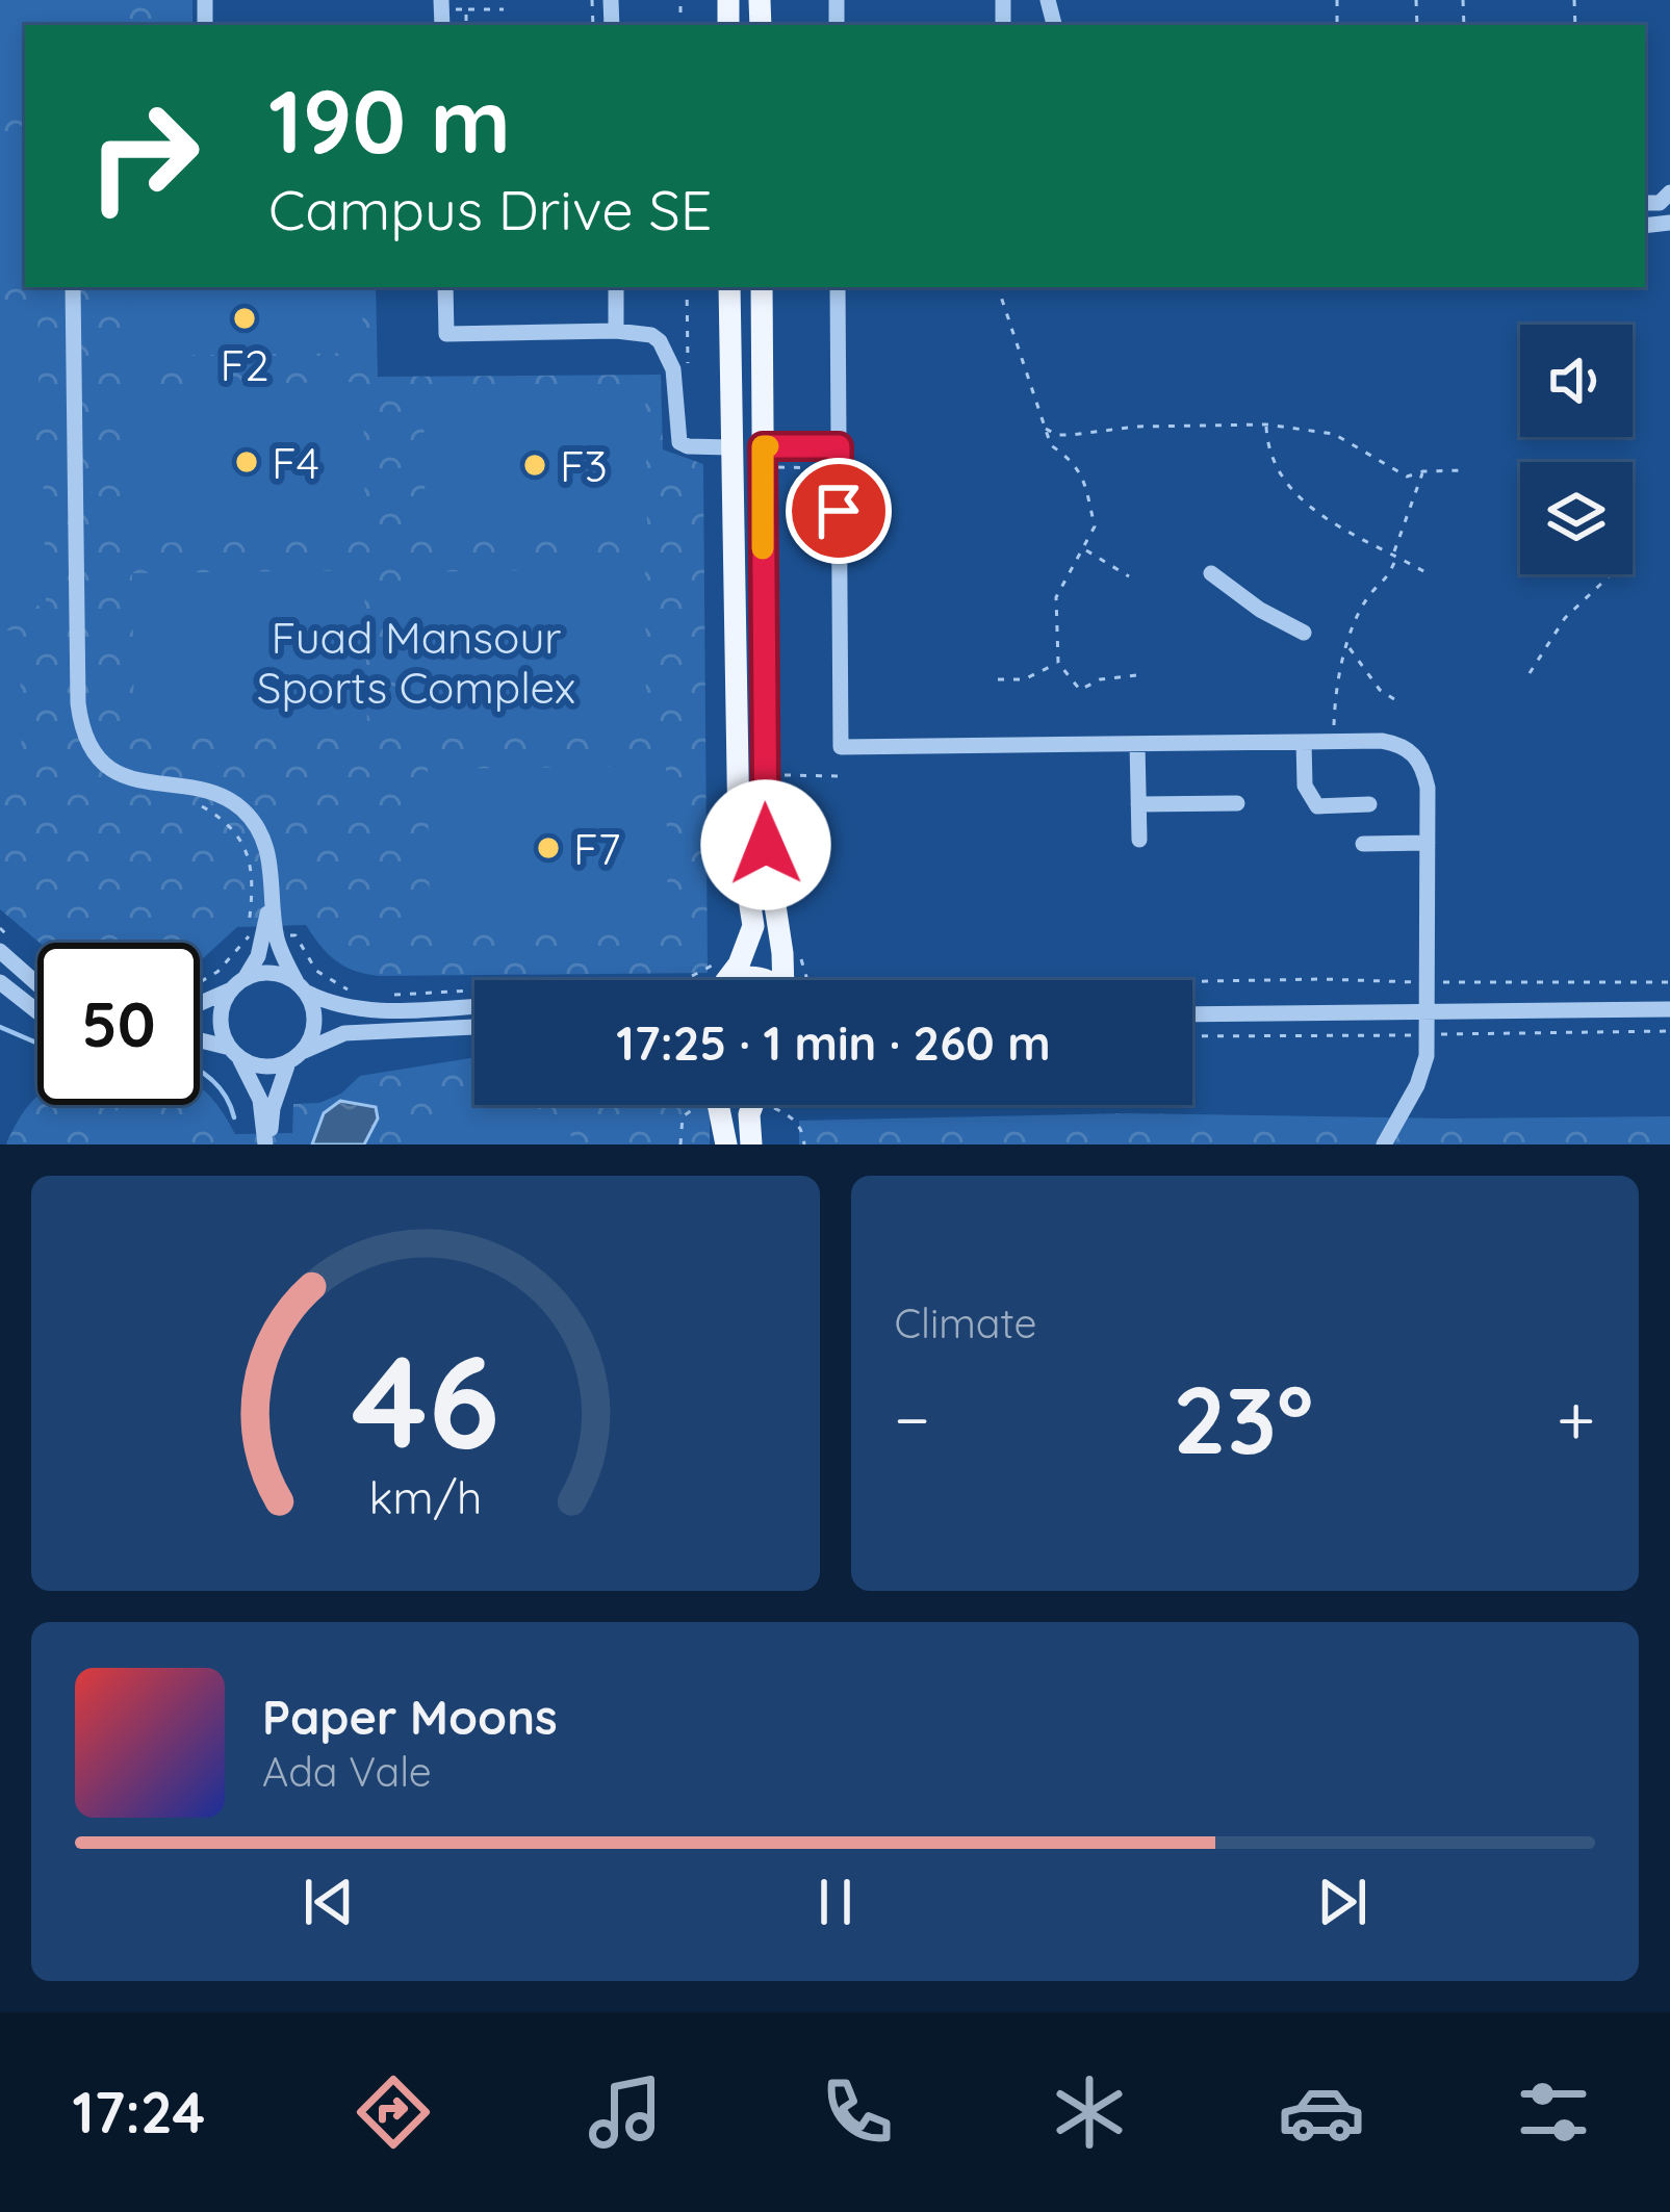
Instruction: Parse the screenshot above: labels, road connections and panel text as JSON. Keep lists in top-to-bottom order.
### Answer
{
  "parks": ["Fuad Mansour Sports Complex"],
  "places": [
    "F2",
    "F4",
    "F3",
    "F7"
  ],
  "page": {
    "turn": ["190 m", "Campus Drive SE"],
    "limit": "50",
    "trip": "17:25 · 1 min · 260 m",
    "tile": "Climate",
    "heat": ["−", "23°", "+"],
    "song": ["Paper Moons", "Ada Vale"],
    "tabs": "17:24",
    "gauge": ["46", "km/h"]
  }
}
